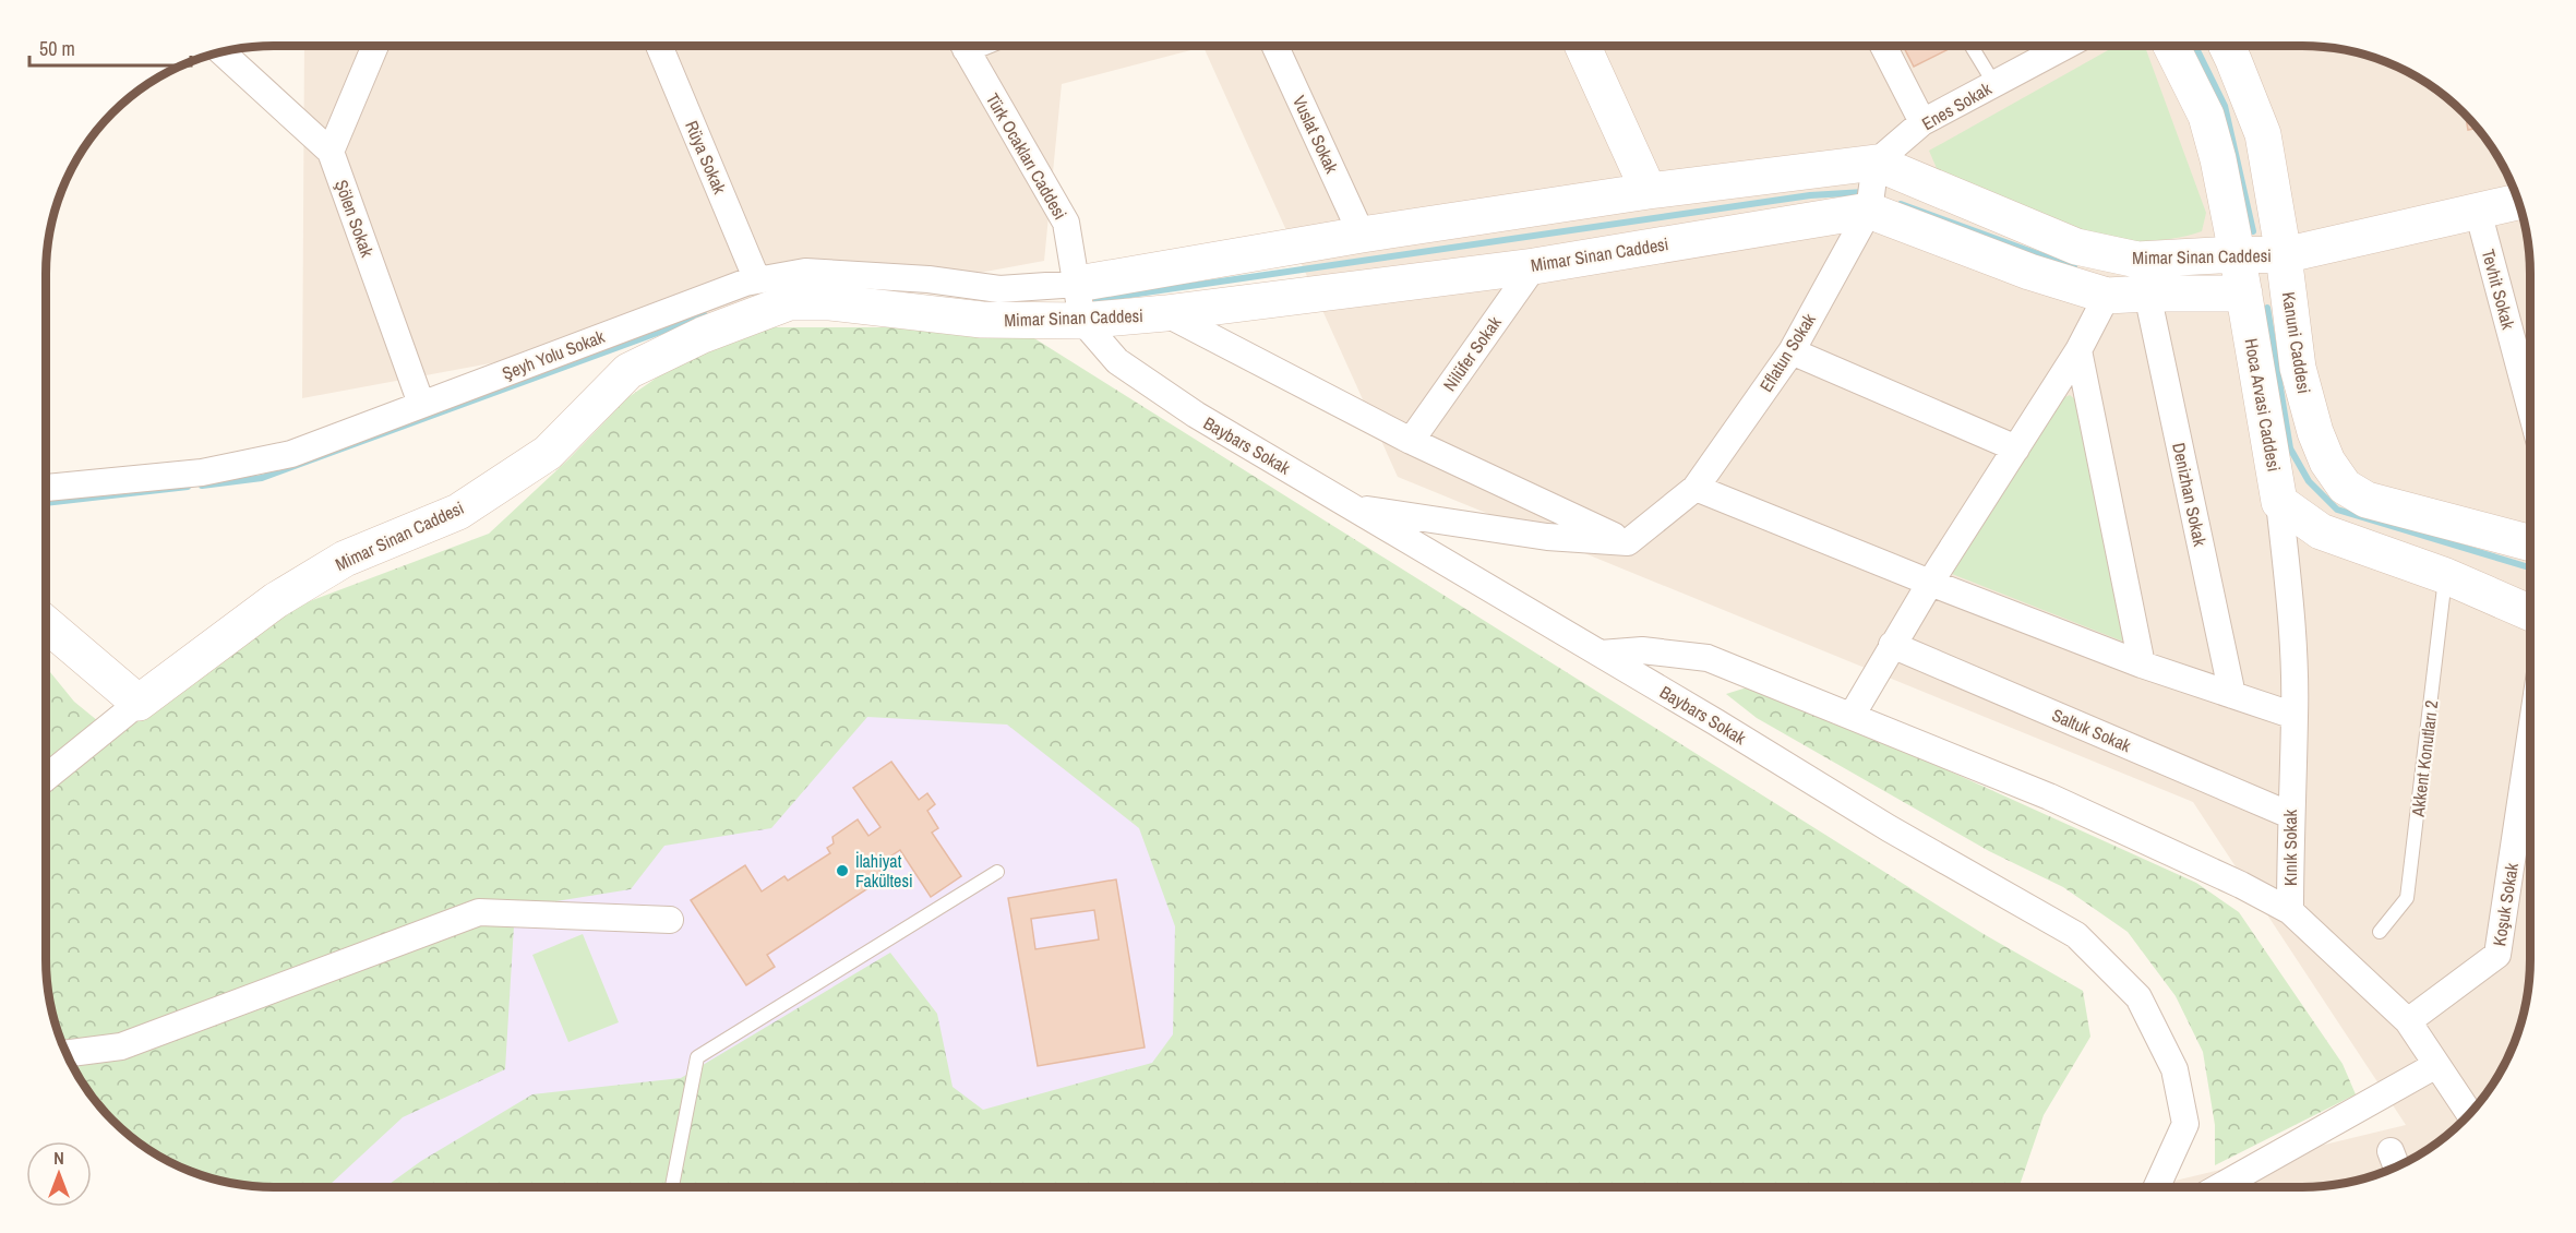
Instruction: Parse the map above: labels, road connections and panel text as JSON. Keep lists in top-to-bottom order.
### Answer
{
  "streets": {
    "street": [
      "Enes Sokak",
      "Vuslat Sokak",
      "Türk Ocakları Caddesi",
      "Rüya Sokak",
      "Şölen Sokak",
      "Mimar Sinan Caddesi",
      "Tevhit Sokak",
      "Kanuni Caddesi",
      "Eflatun Sokak",
      "Nilüfer Sokak",
      "Şeyh Yolu Sokak",
      "Hoca Arvasi Caddesi",
      "Baybars Sokak",
      "Denizhan Sokak",
      "Saltuk Sokak",
      "Kınık Sokak",
      "Koşuk Sokak"
    ],
    "lane": ["Akkent Konutları 2"]
  },
  "crossings": [
    ["Enes Sokak", "Mimar Sinan Caddesi"],
    ["Vuslat Sokak", "Mimar Sinan Caddesi"],
    ["Türk Ocakları Caddesi", "Mimar Sinan Caddesi"],
    ["Türk Ocakları Caddesi", "Şeyh Yolu Sokak"],
    ["Türk Ocakları Caddesi", "Baybars Sokak"],
    ["Rüya Sokak", "Şeyh Yolu Sokak"],
    ["Şölen Sokak", "Şeyh Yolu Sokak"],
    ["Mimar Sinan Caddesi", "Tevhit Sokak"],
    ["Mimar Sinan Caddesi", "Kanuni Caddesi"],
    ["Mimar Sinan Caddesi", "Eflatun Sokak"],
    ["Mimar Sinan Caddesi", "Nilüfer Sokak"],
    ["Mimar Sinan Caddesi", "Şeyh Yolu Sokak"],
    ["Mimar Sinan Caddesi", "Hoca Arvasi Caddesi"],
    ["Mimar Sinan Caddesi", "Baybars Sokak"],
    ["Mimar Sinan Caddesi", "Denizhan Sokak"],
    ["Hoca Arvasi Caddesi", "Kınık Sokak"],
    ["Saltuk Sokak", "Kınık Sokak"],
    ["Kınık Sokak", "Koşuk Sokak"]
  ],
  "places": ["İlahiyat Fakültesi"],
  "scale_bar": "50 m",
  "north": "top"
}
